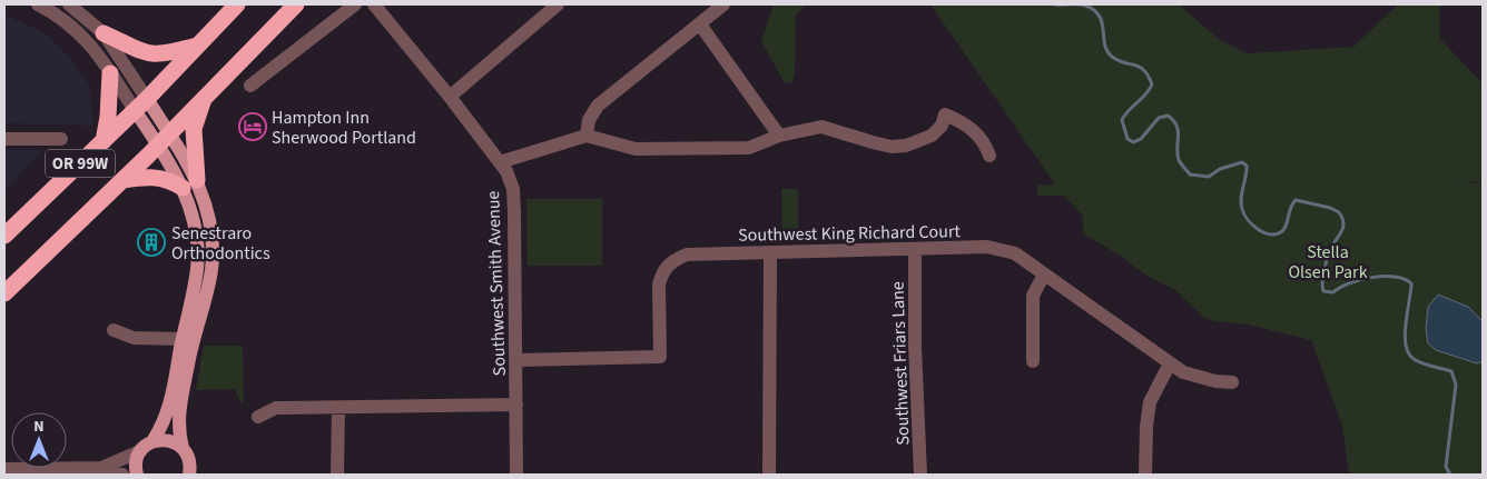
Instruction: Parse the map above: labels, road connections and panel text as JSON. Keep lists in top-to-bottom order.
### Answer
{
  "streets": {
    "highway": ["OR 99W"],
    "street": ["Southwest King Richard Court", "Southwest Smith Avenue", "Southwest Friars Lane"]
  },
  "crossings": [
    ["Southwest King Richard Court", "Southwest Smith Avenue"],
    ["Southwest King Richard Court", "Southwest Friars Lane"]
  ],
  "parks": ["Stella Olsen Park"],
  "places": {
    "hotel": ["Hampton Inn Sherwood Portland"],
    "building": ["Senestraro Orthodontics"]
  },
  "north": "top"
}
